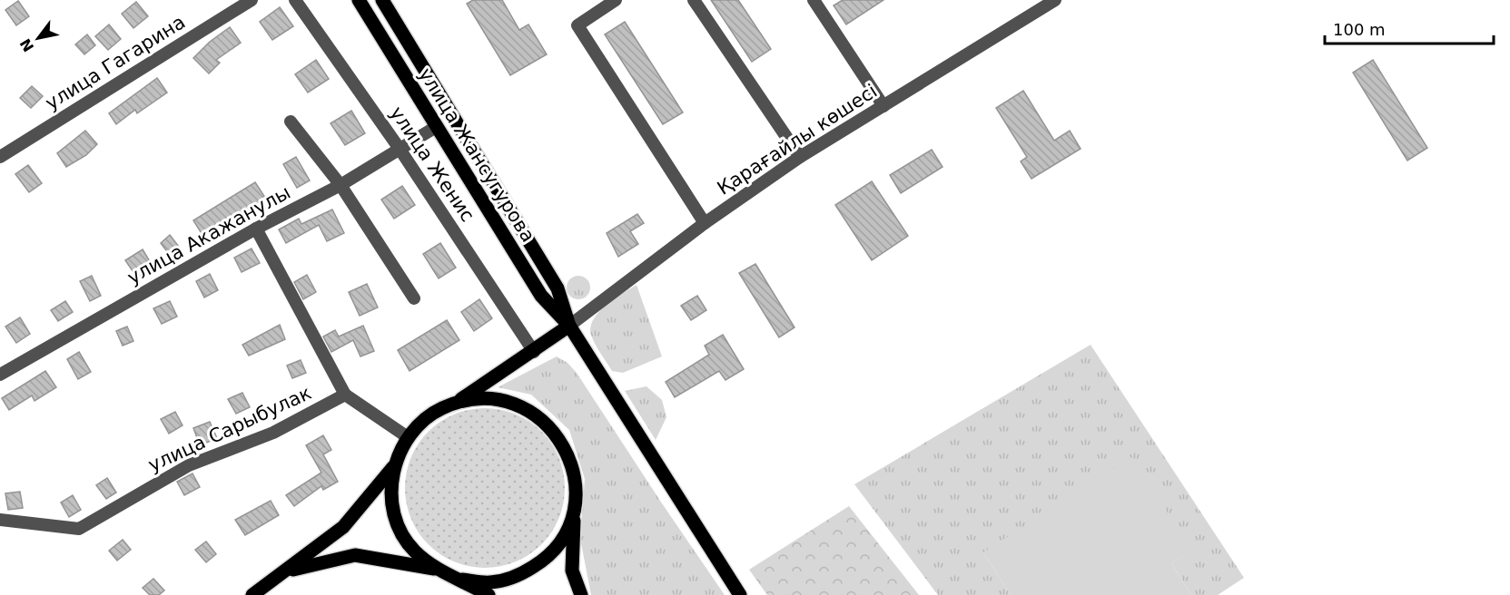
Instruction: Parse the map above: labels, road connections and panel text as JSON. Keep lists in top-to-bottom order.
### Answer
{
  "streets": {
    "main road": ["улица Жансугурова"],
    "street": [
      "улица Гагарина",
      "Қарағайлы көшесі",
      "улица Женис",
      "улица Акажанулы",
      "улица Сарыбулак"
    ]
  },
  "crossings": [
    ["Қарағайлы көшесі", "улица Жансугурова"],
    ["улица Жансугурова", "улица Акажанулы"],
    ["улица Женис", "улица Акажанулы"]
  ],
  "scale_bar": "100 m",
  "north": "bottom left"
}
